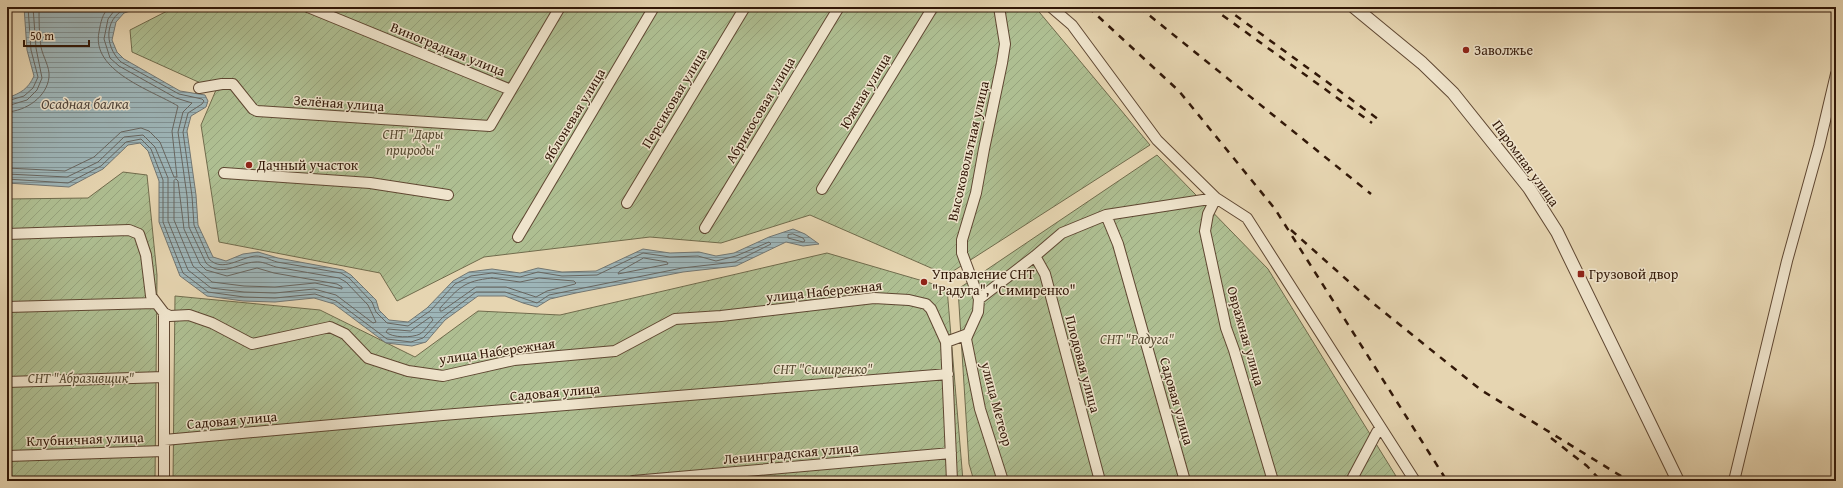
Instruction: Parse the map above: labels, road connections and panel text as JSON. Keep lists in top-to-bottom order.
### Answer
{
  "streets": {
    "street": [
      "Виноградная улица",
      "Южная улица",
      "Персиковая улица",
      "Зелёная улица",
      "Абрикосовая улица",
      "Яблоневая улица",
      "Высоковольтная улица",
      "Паромная улица",
      "улица Набережная",
      "Овражная улица",
      "Плодовая улица",
      "Садовая улица",
      "улица Метеор",
      "Клубничная улица",
      "Ленинградская улица"
    ]
  },
  "crossings": [
    ["Виноградная улица", "Зелёная улица"]
  ],
  "water": ["Осадная балка"],
  "parks": [
    "СНТ \"Дары природы\"",
    "СНТ \"Радуга\"",
    "СНТ \"Симиренко\"",
    "СНТ \"Абразивщик\""
  ],
  "places": {
    "other": ["Заволжье", "Дачный участок", "Управление СНТ \"Радуга\", \"Симиренко\""],
    "transit": ["Грузовой двор"]
  },
  "scale_bar": "50 m"
}
